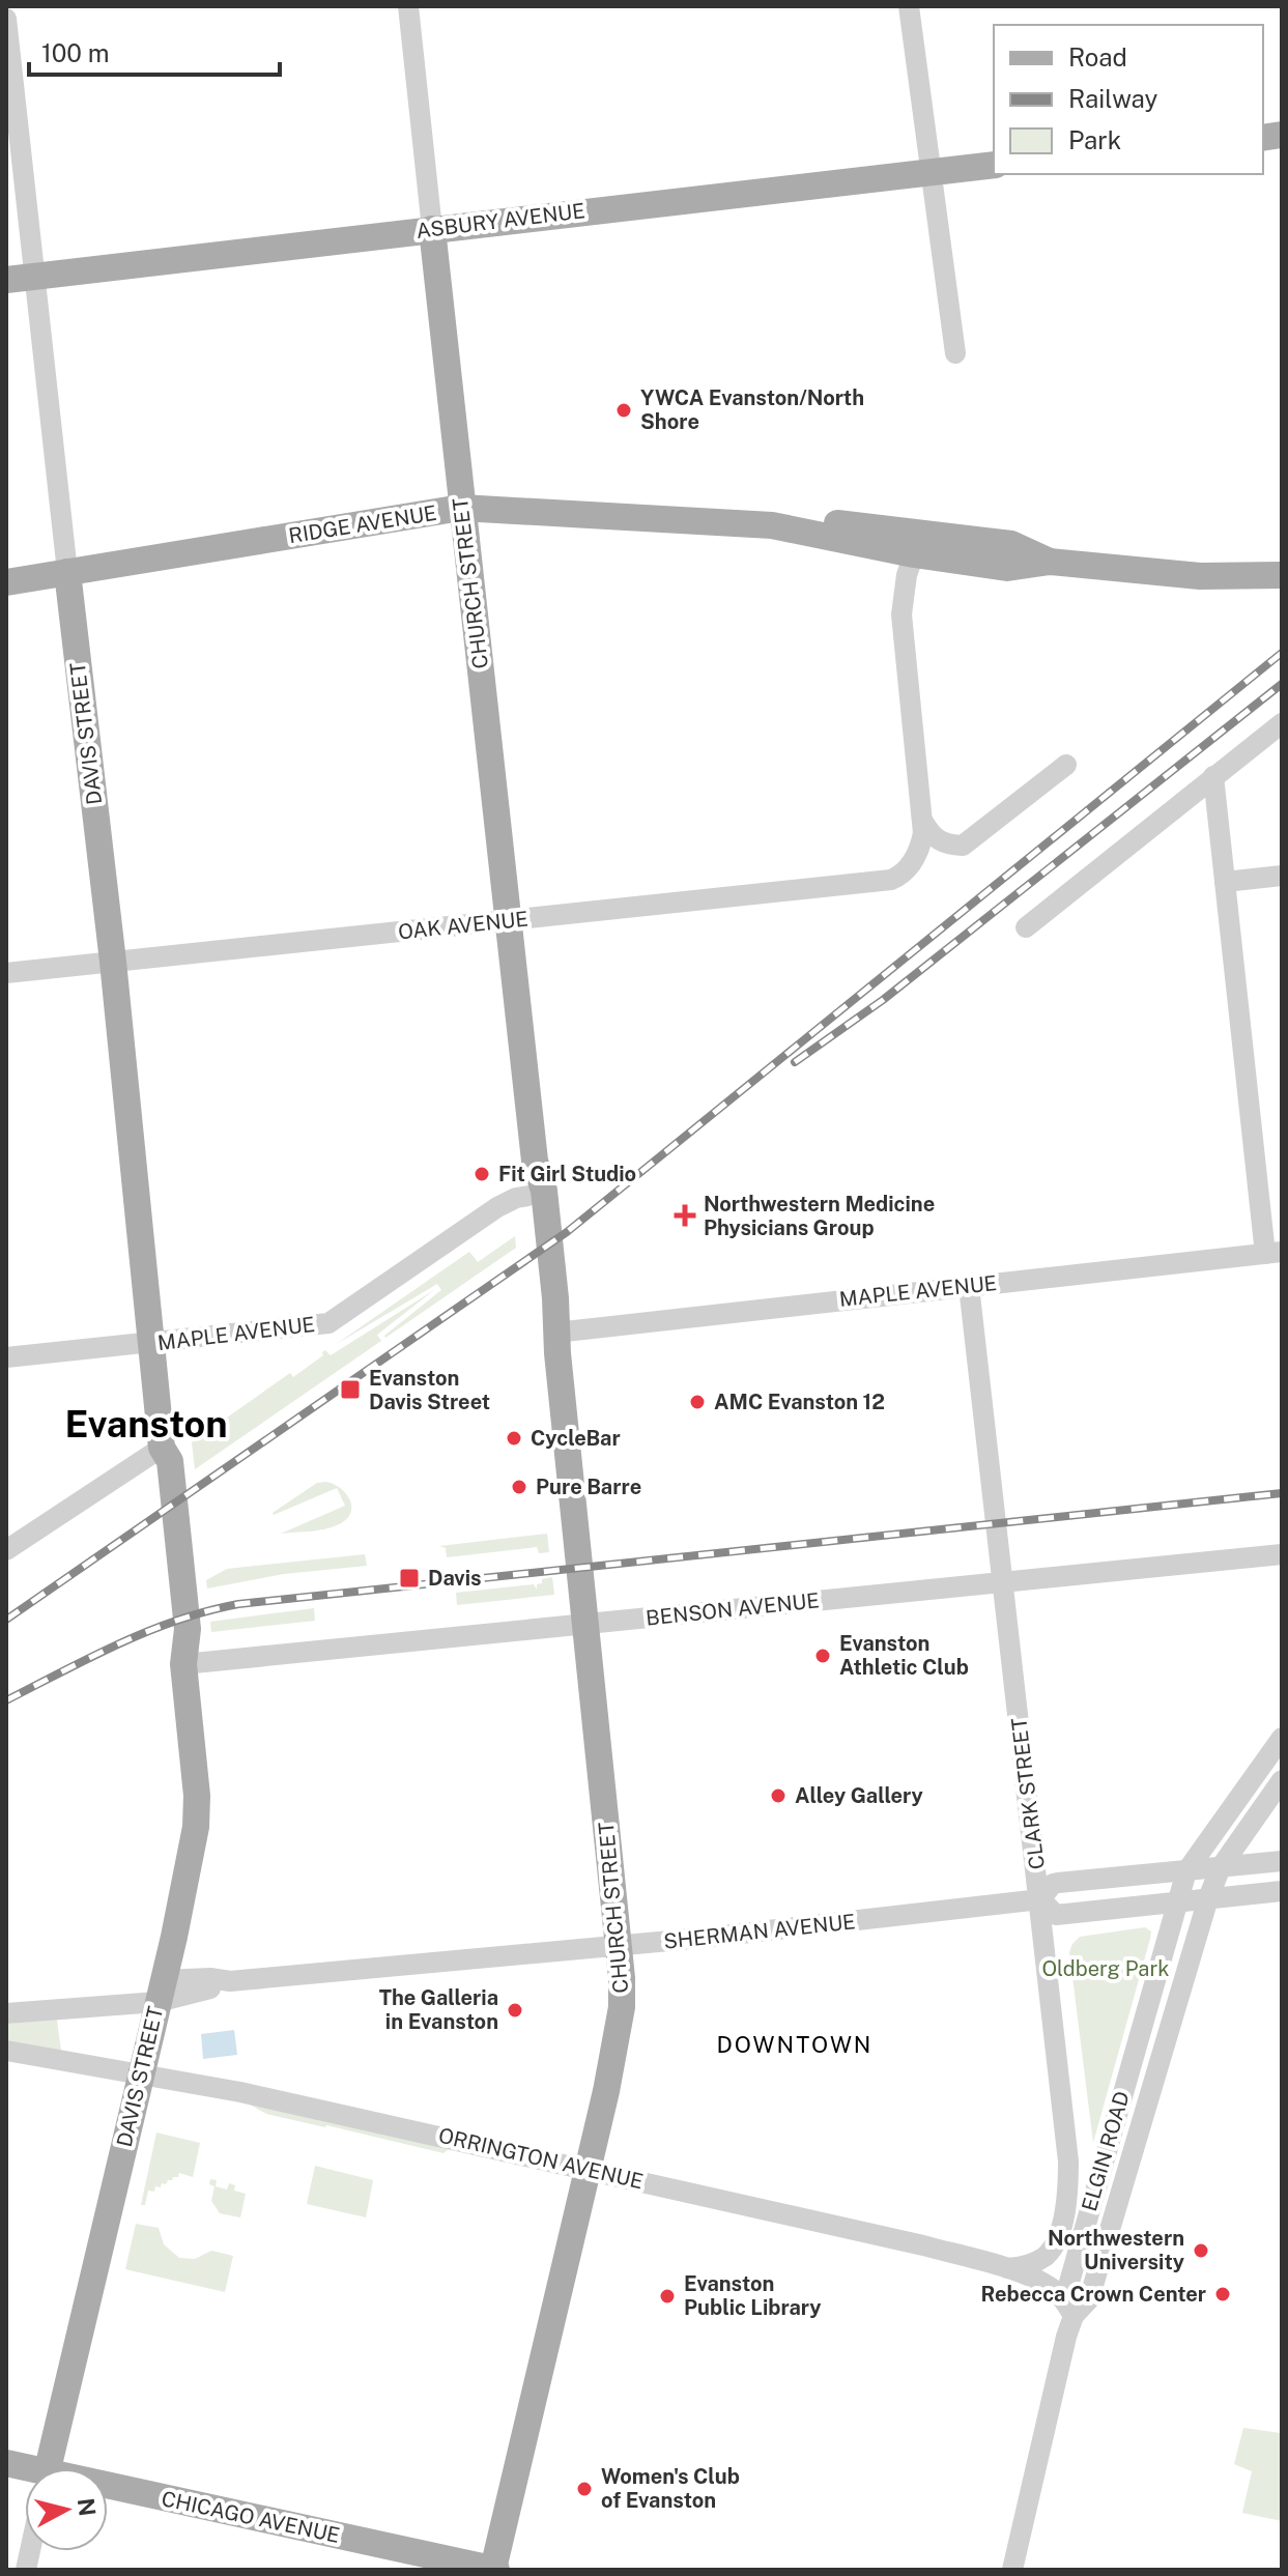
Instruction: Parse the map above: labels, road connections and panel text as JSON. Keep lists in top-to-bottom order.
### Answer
{
  "streets": {
    "main road": [
      "ASBURY AVENUE",
      "RIDGE AVENUE",
      "CHURCH STREET",
      "DAVIS STREET",
      "CHICAGO AVENUE"
    ],
    "street": [
      "OAK AVENUE",
      "MAPLE AVENUE",
      "BENSON AVENUE",
      "CLARK STREET",
      "SHERMAN AVENUE",
      "ELGIN ROAD",
      "ORRINGTON AVENUE"
    ]
  },
  "crossings": [
    ["ASBURY AVENUE", "CHURCH STREET"],
    ["ASBURY AVENUE", "DAVIS STREET"],
    ["RIDGE AVENUE", "CHURCH STREET"],
    ["RIDGE AVENUE", "DAVIS STREET"],
    ["CHURCH STREET", "OAK AVENUE"],
    ["CHURCH STREET", "MAPLE AVENUE"],
    ["CHURCH STREET", "BENSON AVENUE"],
    ["CHURCH STREET", "SHERMAN AVENUE"],
    ["CHURCH STREET", "ORRINGTON AVENUE"],
    ["CHURCH STREET", "CHICAGO AVENUE"],
    ["DAVIS STREET", "OAK AVENUE"],
    ["DAVIS STREET", "MAPLE AVENUE"],
    ["DAVIS STREET", "BENSON AVENUE"],
    ["DAVIS STREET", "SHERMAN AVENUE"],
    ["DAVIS STREET", "ORRINGTON AVENUE"],
    ["MAPLE AVENUE", "CLARK STREET"],
    ["BENSON AVENUE", "CLARK STREET"],
    ["CLARK STREET", "SHERMAN AVENUE"],
    ["CLARK STREET", "ORRINGTON AVENUE"],
    ["SHERMAN AVENUE", "ELGIN ROAD"],
    ["ELGIN ROAD", "ORRINGTON AVENUE"]
  ],
  "districts": ["Evanston", "DOWNTOWN"],
  "parks": ["Oldberg Park"],
  "places": {
    "other": [
      "YWCA Evanston/North Shore",
      "Fit Girl Studio",
      "AMC Evanston 12",
      "CycleBar",
      "Pure Barre",
      "Evanston Athletic Club",
      "Alley Gallery",
      "The Galleria in Evanston",
      "Northwestern University",
      "Rebecca Crown Center",
      "Evanston Public Library",
      "Women's Club of Evanston"
    ],
    "health": ["Northwestern Medicine Physicians Group"],
    "transit": ["Evanston Davis Street", "Davis"]
  },
  "legend": ["Road", "Railway", "Park"],
  "scale_bar": "100 m",
  "north": "right"
}
